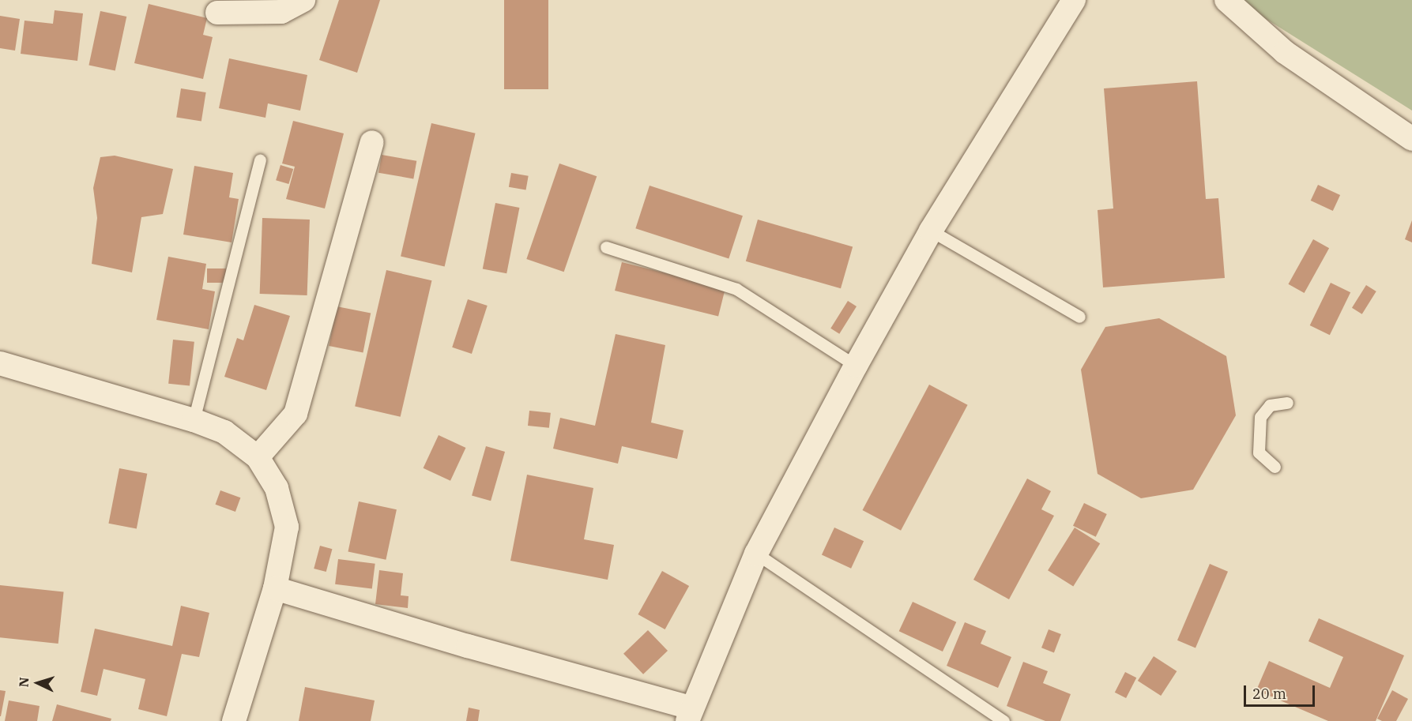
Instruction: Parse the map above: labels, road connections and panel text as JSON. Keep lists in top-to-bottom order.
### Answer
{
  "scale_bar": "20 m",
  "north": "left"
}
